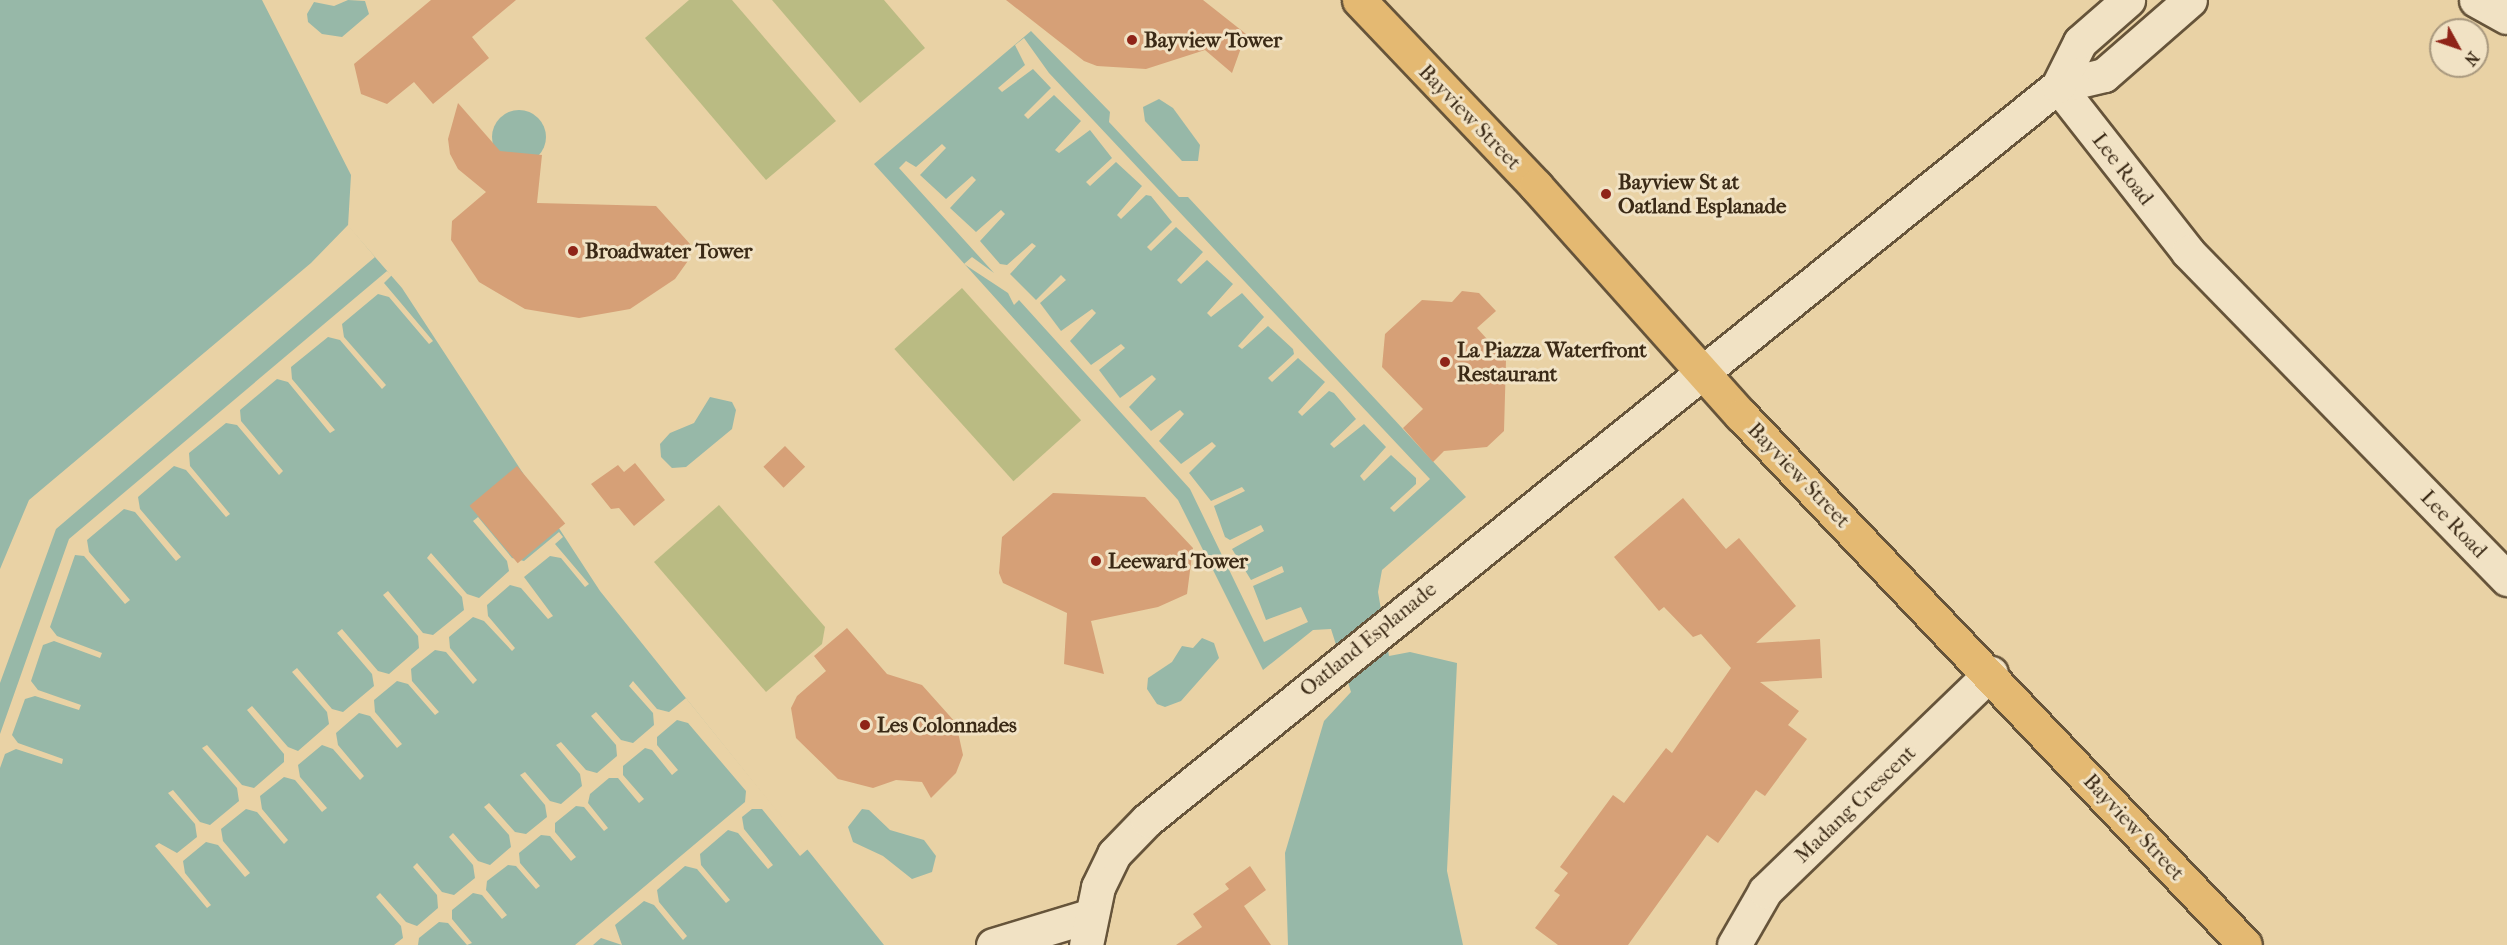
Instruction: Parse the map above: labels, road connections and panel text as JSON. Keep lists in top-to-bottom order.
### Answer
{
  "streets": {
    "main road": ["Bayview Street"],
    "street": ["Lee Road", "Oatland Esplanade", "Madang Crescent"]
  },
  "crossings": [
    ["Bayview Street", "Oatland Esplanade"],
    ["Bayview Street", "Madang Crescent"]
  ],
  "places": [
    "Bayview Tower",
    "Bayview St at Oatland Esplanade",
    "Broadwater Tower",
    "La Piazza Waterfront Restaurant",
    "Leeward Tower",
    "Les Colonnades"
  ],
  "north": "bottom right"
}
